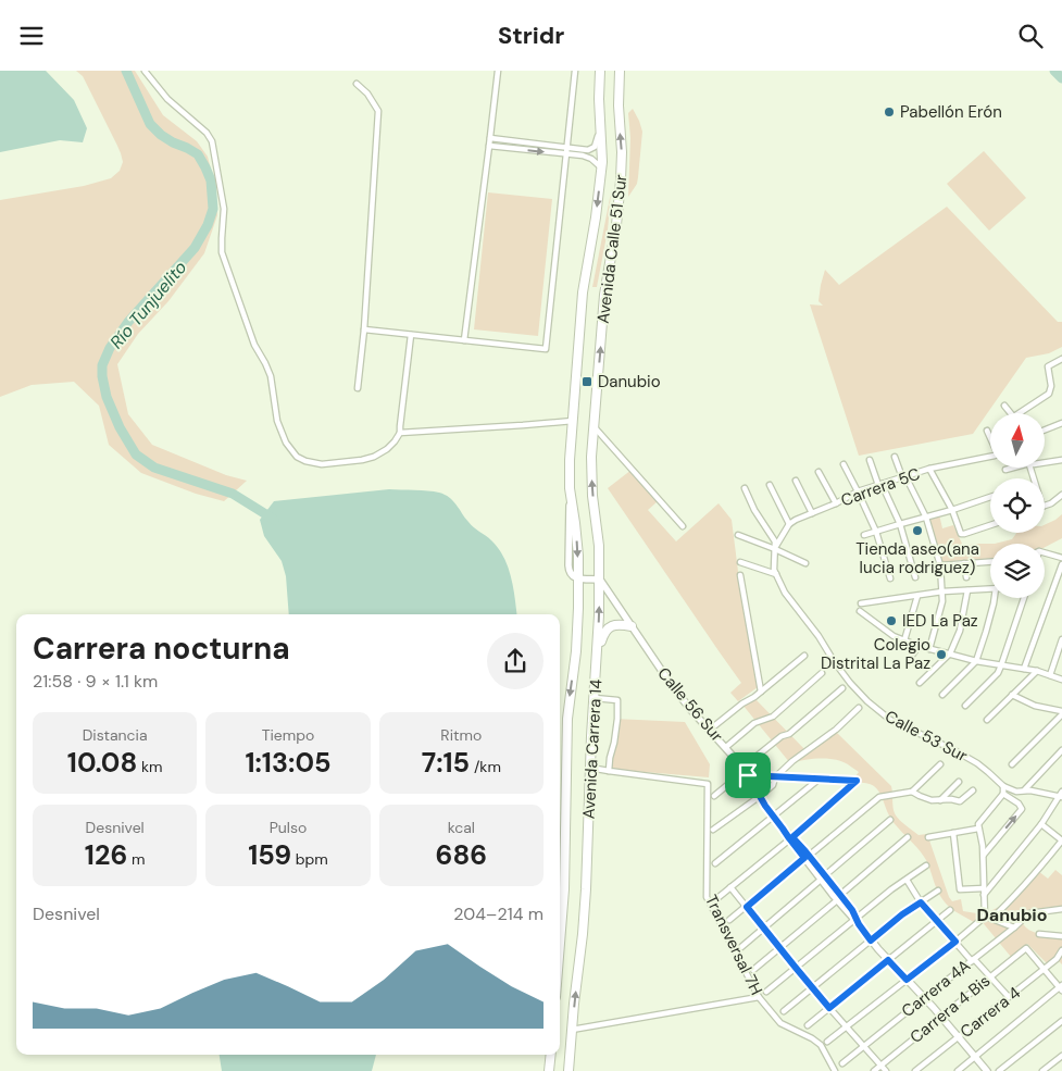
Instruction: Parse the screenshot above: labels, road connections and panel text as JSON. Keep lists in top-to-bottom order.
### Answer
{
  "streets": {
    "main road": ["Avenida Calle 51 Sur", "Avenida Carrera 14"],
    "street": [
      "Carrera 5C",
      "Calle 56 Sur",
      "Calle 53 Sur",
      "Transversal 7H",
      "Carrera 4A",
      "Carrera 4 Bis",
      "Carrera 4"
    ]
  },
  "crossings": [
    ["Avenida Calle 51 Sur", "Avenida Carrera 14"],
    ["Calle 56 Sur", "Avenida Carrera 14"],
    ["Calle 56 Sur", "Carrera 4A"],
    ["Calle 56 Sur", "Carrera 4 Bis"],
    ["Calle 56 Sur", "Carrera 4"],
    ["Carrera 4 Bis", "Carrera 4"]
  ],
  "districts": ["Danubio"],
  "water": ["Río Tunjuelito"],
  "places": {
    "other": [
      "Pabellón Erón",
      "Tienda aseo(ana lucia rodriguez)",
      "IED La Paz",
      "Colegio Distrital La Paz"
    ],
    "transit": ["Danubio"]
  },
  "north": "top",
  "page": {
    "header": "Stridr",
    "heading": ["Carrera nocturna", "21:58 · 9 × 1.1 km"],
    "stats": [
      ["Distancia", "10.08 km"],
      ["Tiempo", "1:13:05"],
      ["Ritmo", "7:15 /km"],
      ["Desnivel", "126 m"],
      ["Pulso", "159 bpm"],
      ["kcal", "686"]
    ],
    "chart": ["Desnivel", "204–214 m"]
  }
}
